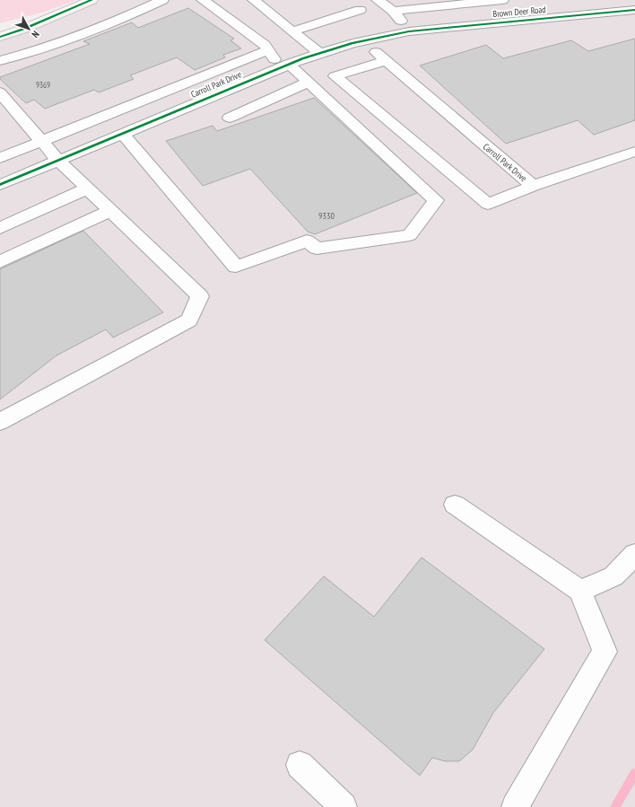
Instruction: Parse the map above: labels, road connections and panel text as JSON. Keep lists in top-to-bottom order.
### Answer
{
  "streets": {
    "street": ["Brown Deer Road", "Carroll Park Drive"]
  },
  "crossings": [
    ["Brown Deer Road", "Carroll Park Drive"]
  ],
  "house_numbers": ["9369", "9330"],
  "north": "bottom right"
}
